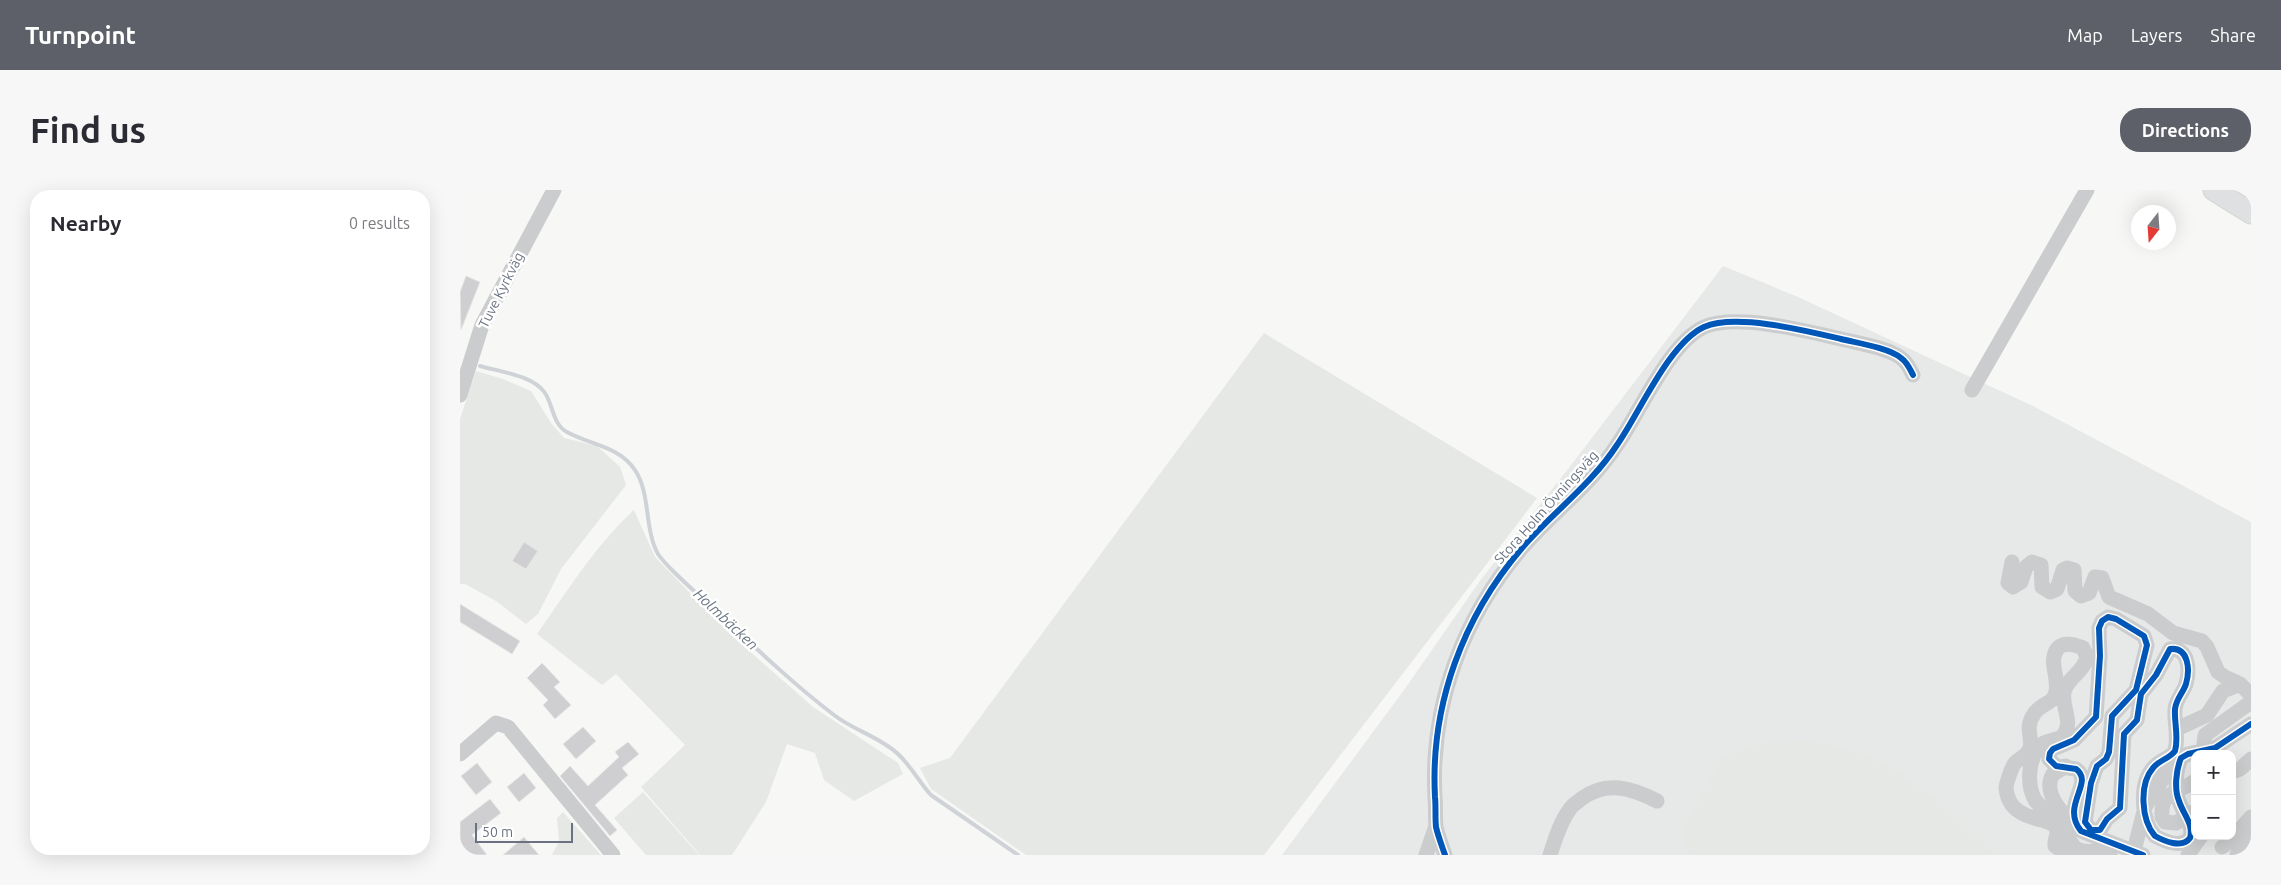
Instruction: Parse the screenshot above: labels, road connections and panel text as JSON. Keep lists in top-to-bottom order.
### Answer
{
  "streets": {
    "street": ["Tuve Kyrkväg", "Stora Holm Övningsväg"]
  },
  "water": ["Holmbäcken"],
  "scale_bar": "50 m",
  "north": "bottom",
  "page": {
    "header": "Turnpoint",
    "nav": ["Map", "Layers", "Share"],
    "buttons": "Directions",
    "title": "Find us",
    "heading": ["Nearby", "0 results"],
    "map_buttons": ["+", "−"],
    "scale": "50 m"
  }
}
